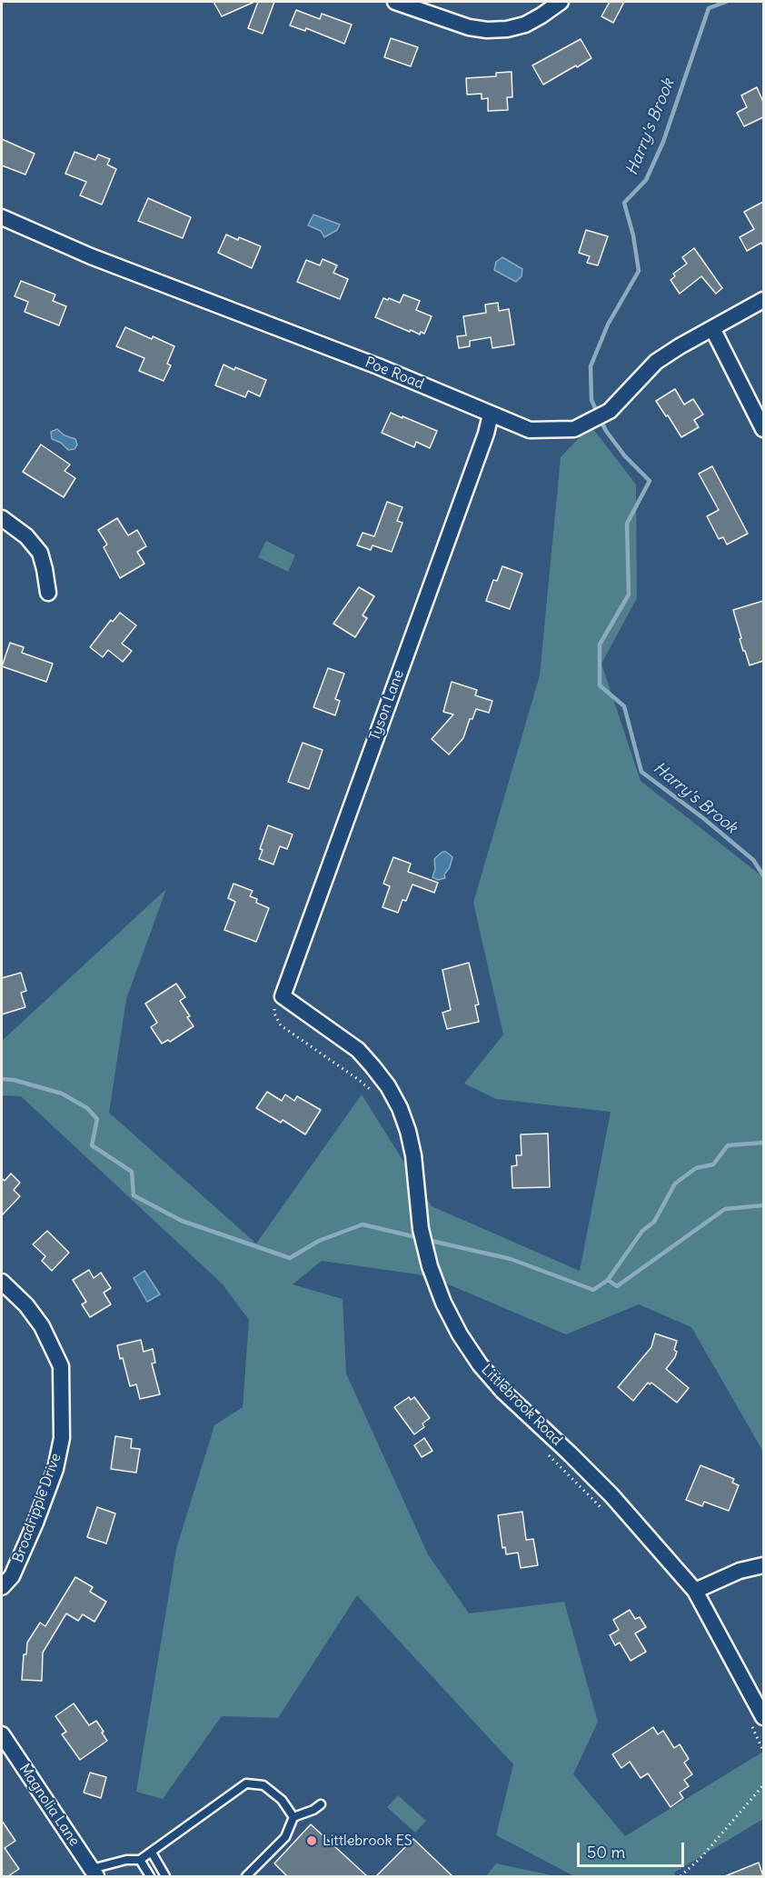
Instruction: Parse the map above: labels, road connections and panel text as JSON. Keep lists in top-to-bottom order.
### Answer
{
  "streets": {
    "street": [
      "Poe Road",
      "Tyson Lane",
      "Littlebrook Road",
      "Broadripple Drive",
      "Magnolia Lane"
    ]
  },
  "crossings": [
    ["Poe Road", "Tyson Lane"],
    ["Tyson Lane", "Littlebrook Road"]
  ],
  "water": ["Harry's Brook"],
  "places": ["Littlebrook ES"],
  "scale_bar": "50 m"
}
